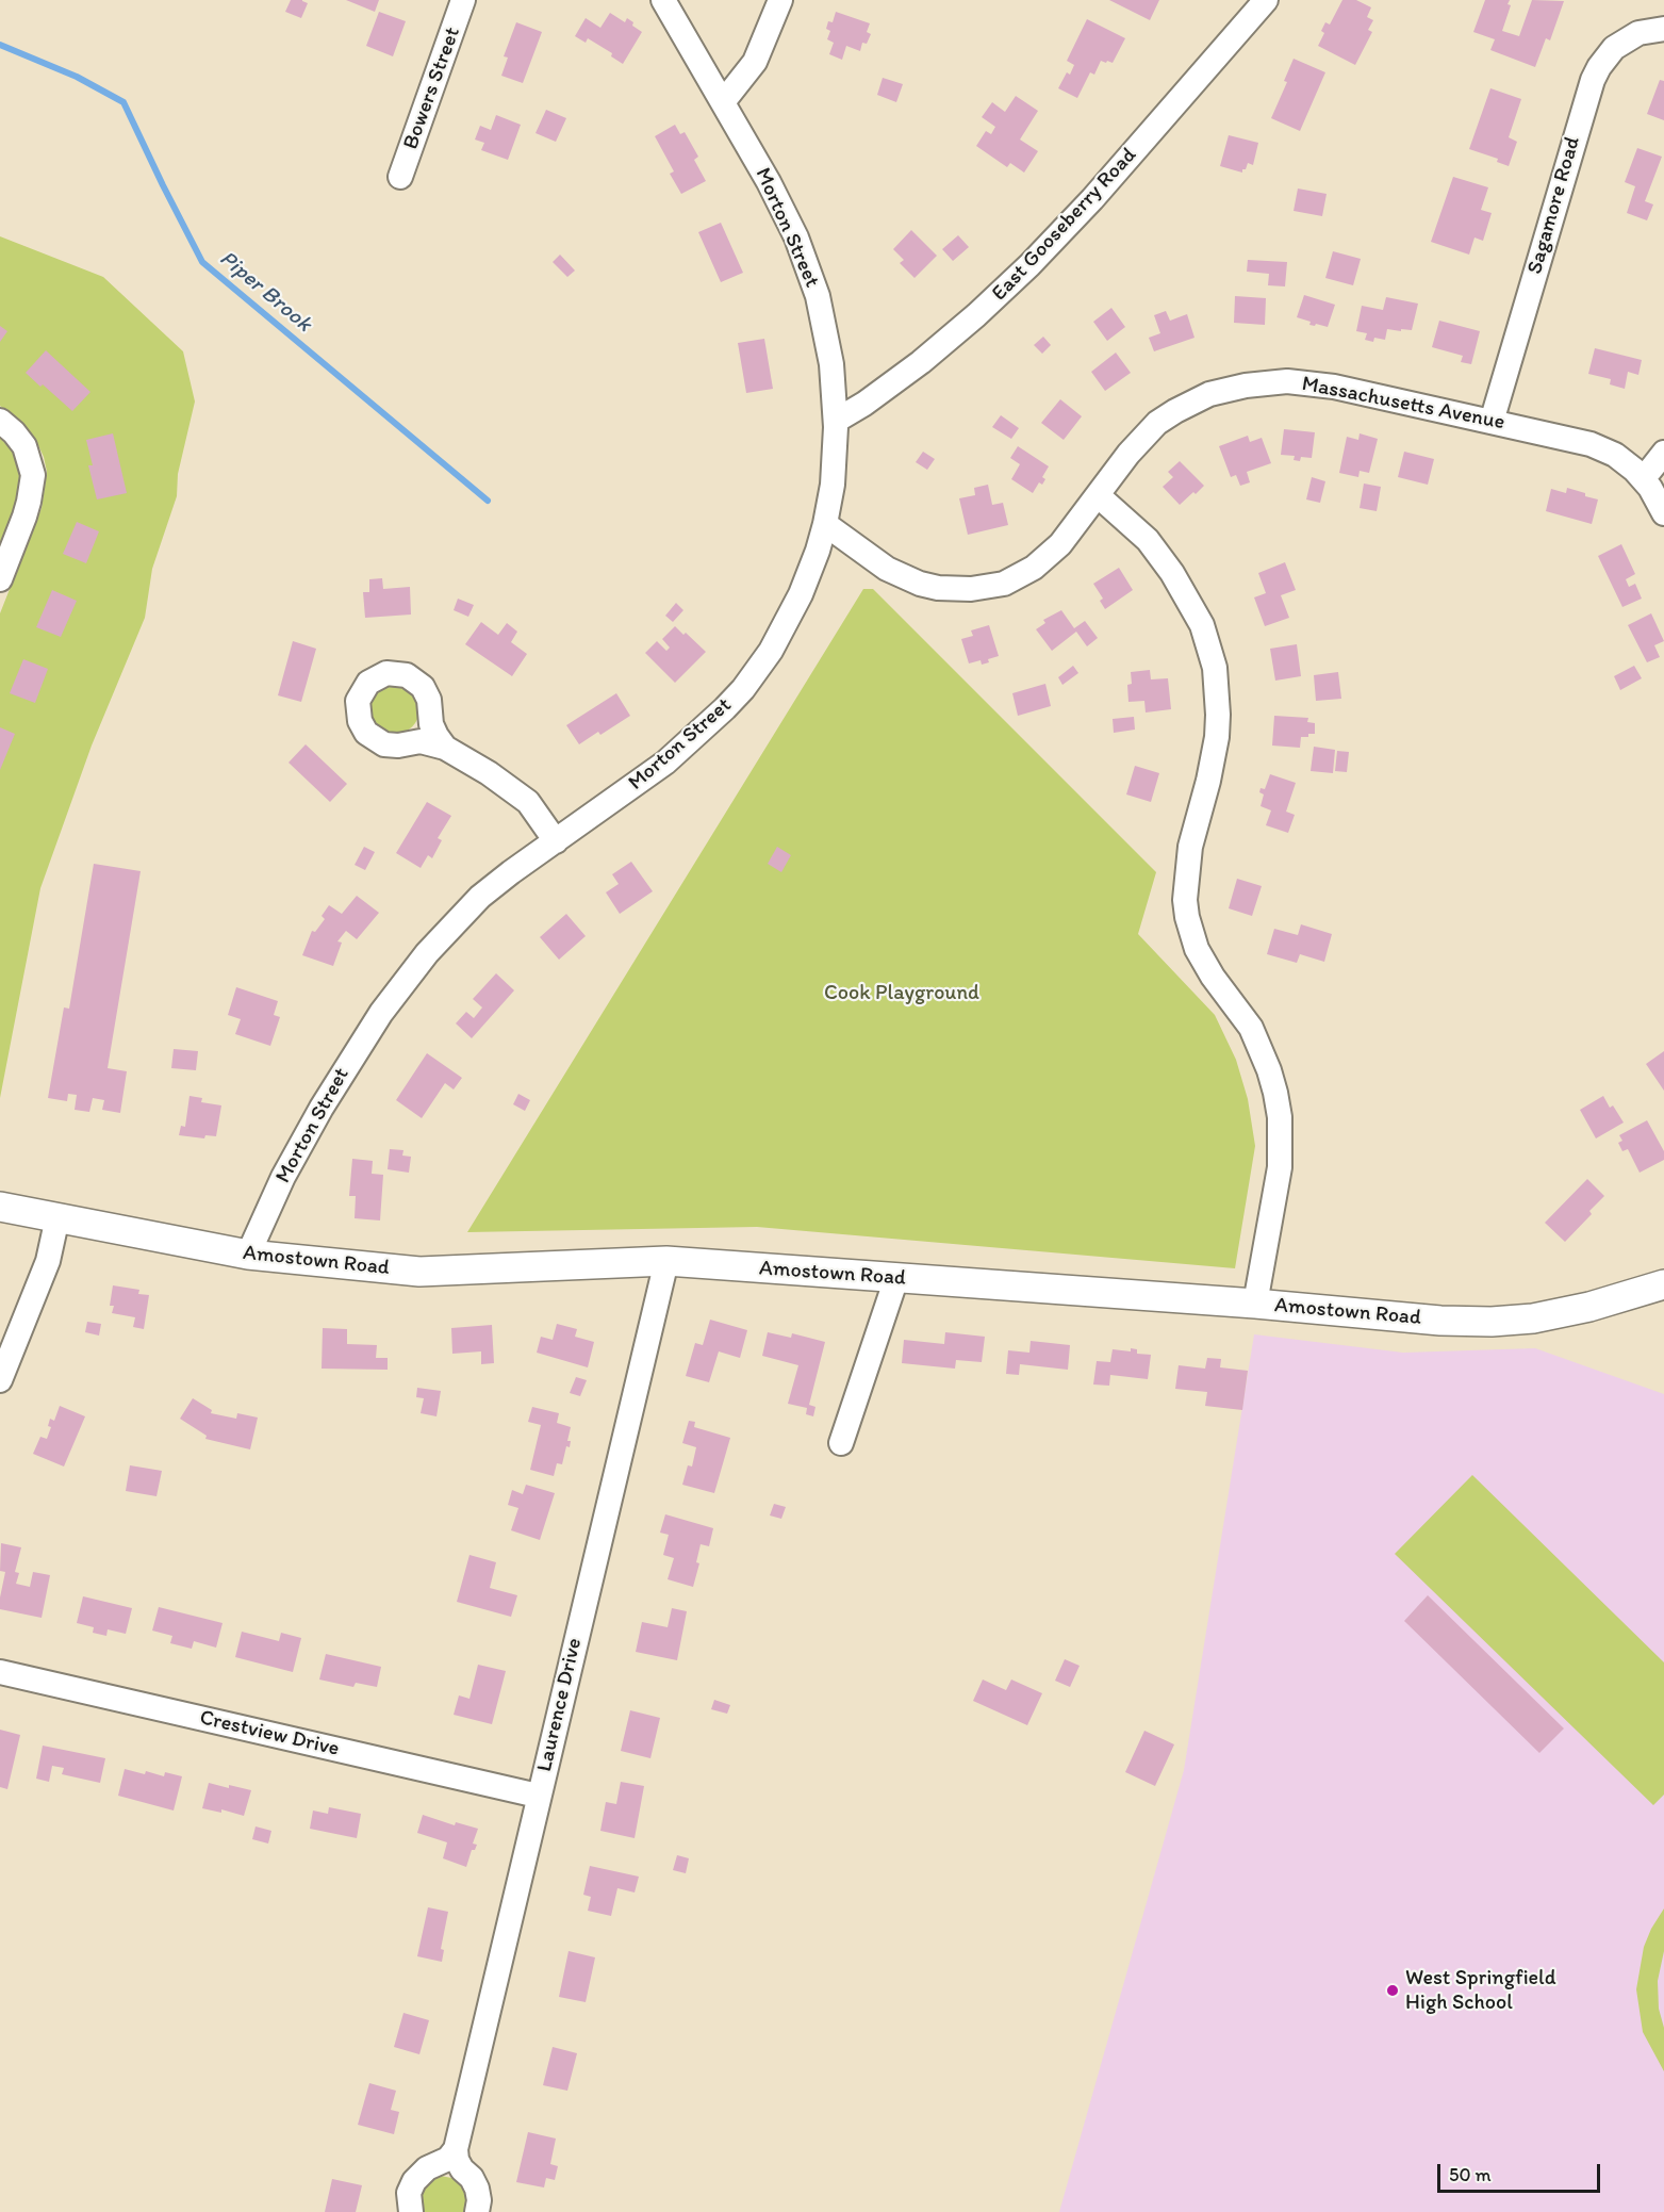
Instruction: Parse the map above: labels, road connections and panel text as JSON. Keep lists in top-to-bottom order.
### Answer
{
  "streets": {
    "street": [
      "Bowers Street",
      "Sagamore Road",
      "East Gooseberry Road",
      "Morton Street",
      "Massachusetts Avenue",
      "Amostown Road",
      "Laurence Drive",
      "Crestview Drive"
    ]
  },
  "crossings": [
    ["Sagamore Road", "Massachusetts Avenue"],
    ["East Gooseberry Road", "Morton Street"],
    ["Morton Street", "Massachusetts Avenue"],
    ["Morton Street", "Amostown Road"],
    ["Amostown Road", "Laurence Drive"],
    ["Laurence Drive", "Crestview Drive"]
  ],
  "water": ["Piper Brook"],
  "parks": ["Cook Playground"],
  "places": ["West Springfield High School"],
  "scale_bar": "50 m"
}
